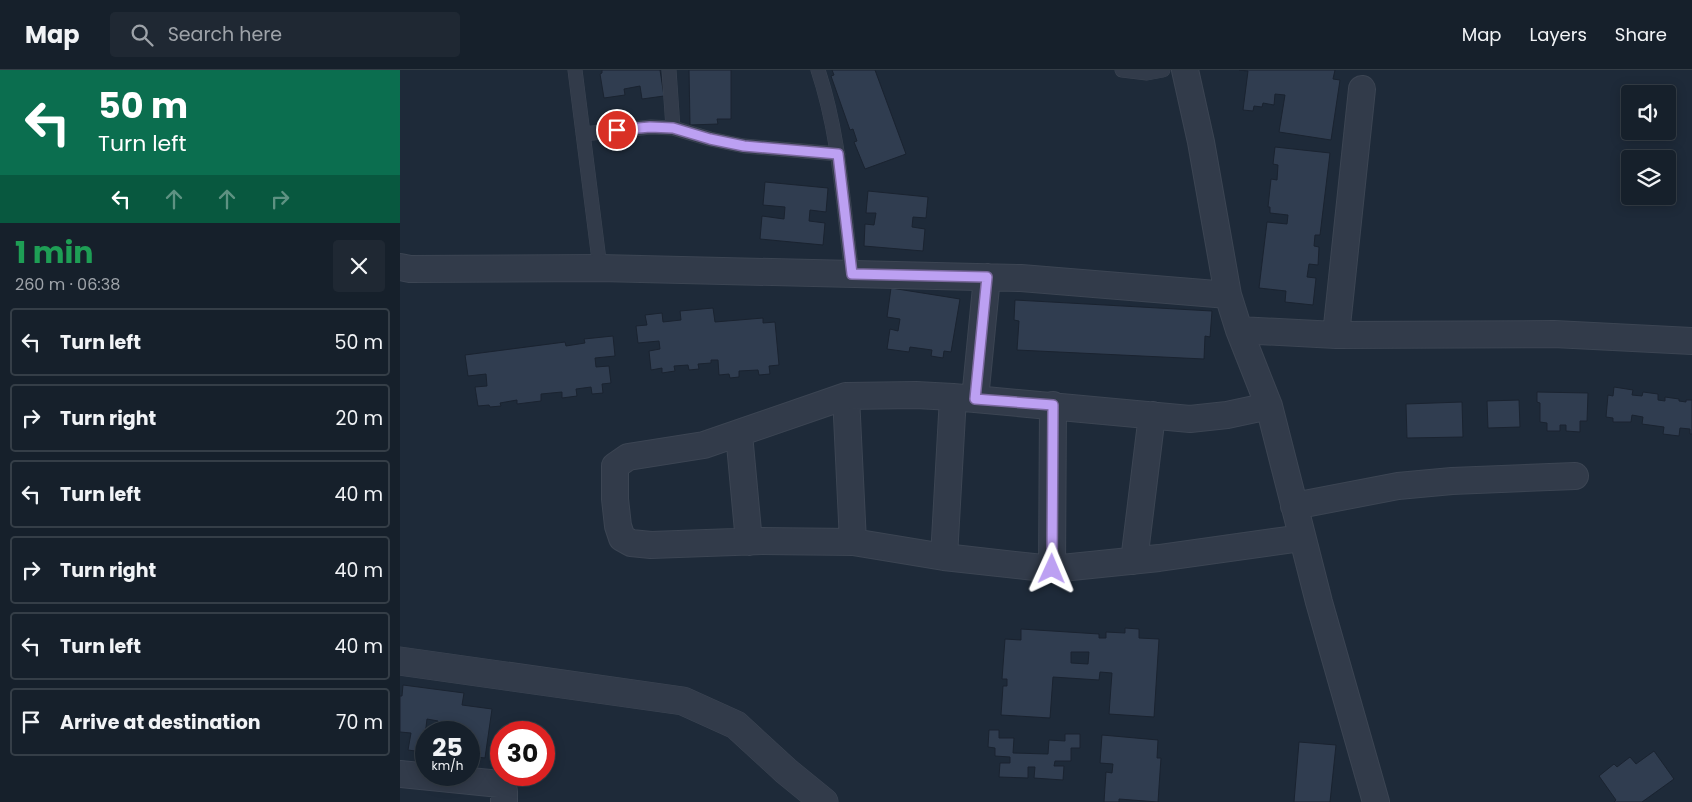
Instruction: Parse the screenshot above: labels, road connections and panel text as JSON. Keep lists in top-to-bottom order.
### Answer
{
  "page": {
    "header": "Map",
    "search": "Search here",
    "nav": ["Map", "Layers", "Share"],
    "turn": ["50 m", "Turn left"],
    "heading": ["1 min", "260 m · 06:38"],
    "list": [
      {
        "name": "Turn left",
        "value": "50 m"
      },
      {
        "name": "Turn right",
        "value": "20 m"
      },
      {
        "name": "Turn left",
        "value": "40 m"
      },
      {
        "name": "Turn right",
        "value": "40 m"
      },
      {
        "name": "Turn left",
        "value": "40 m"
      },
      {
        "name": "Arrive at destination",
        "value": "70 m"
      }
    ],
    "speed": "25 km/h",
    "limit": "30"
  }
}
